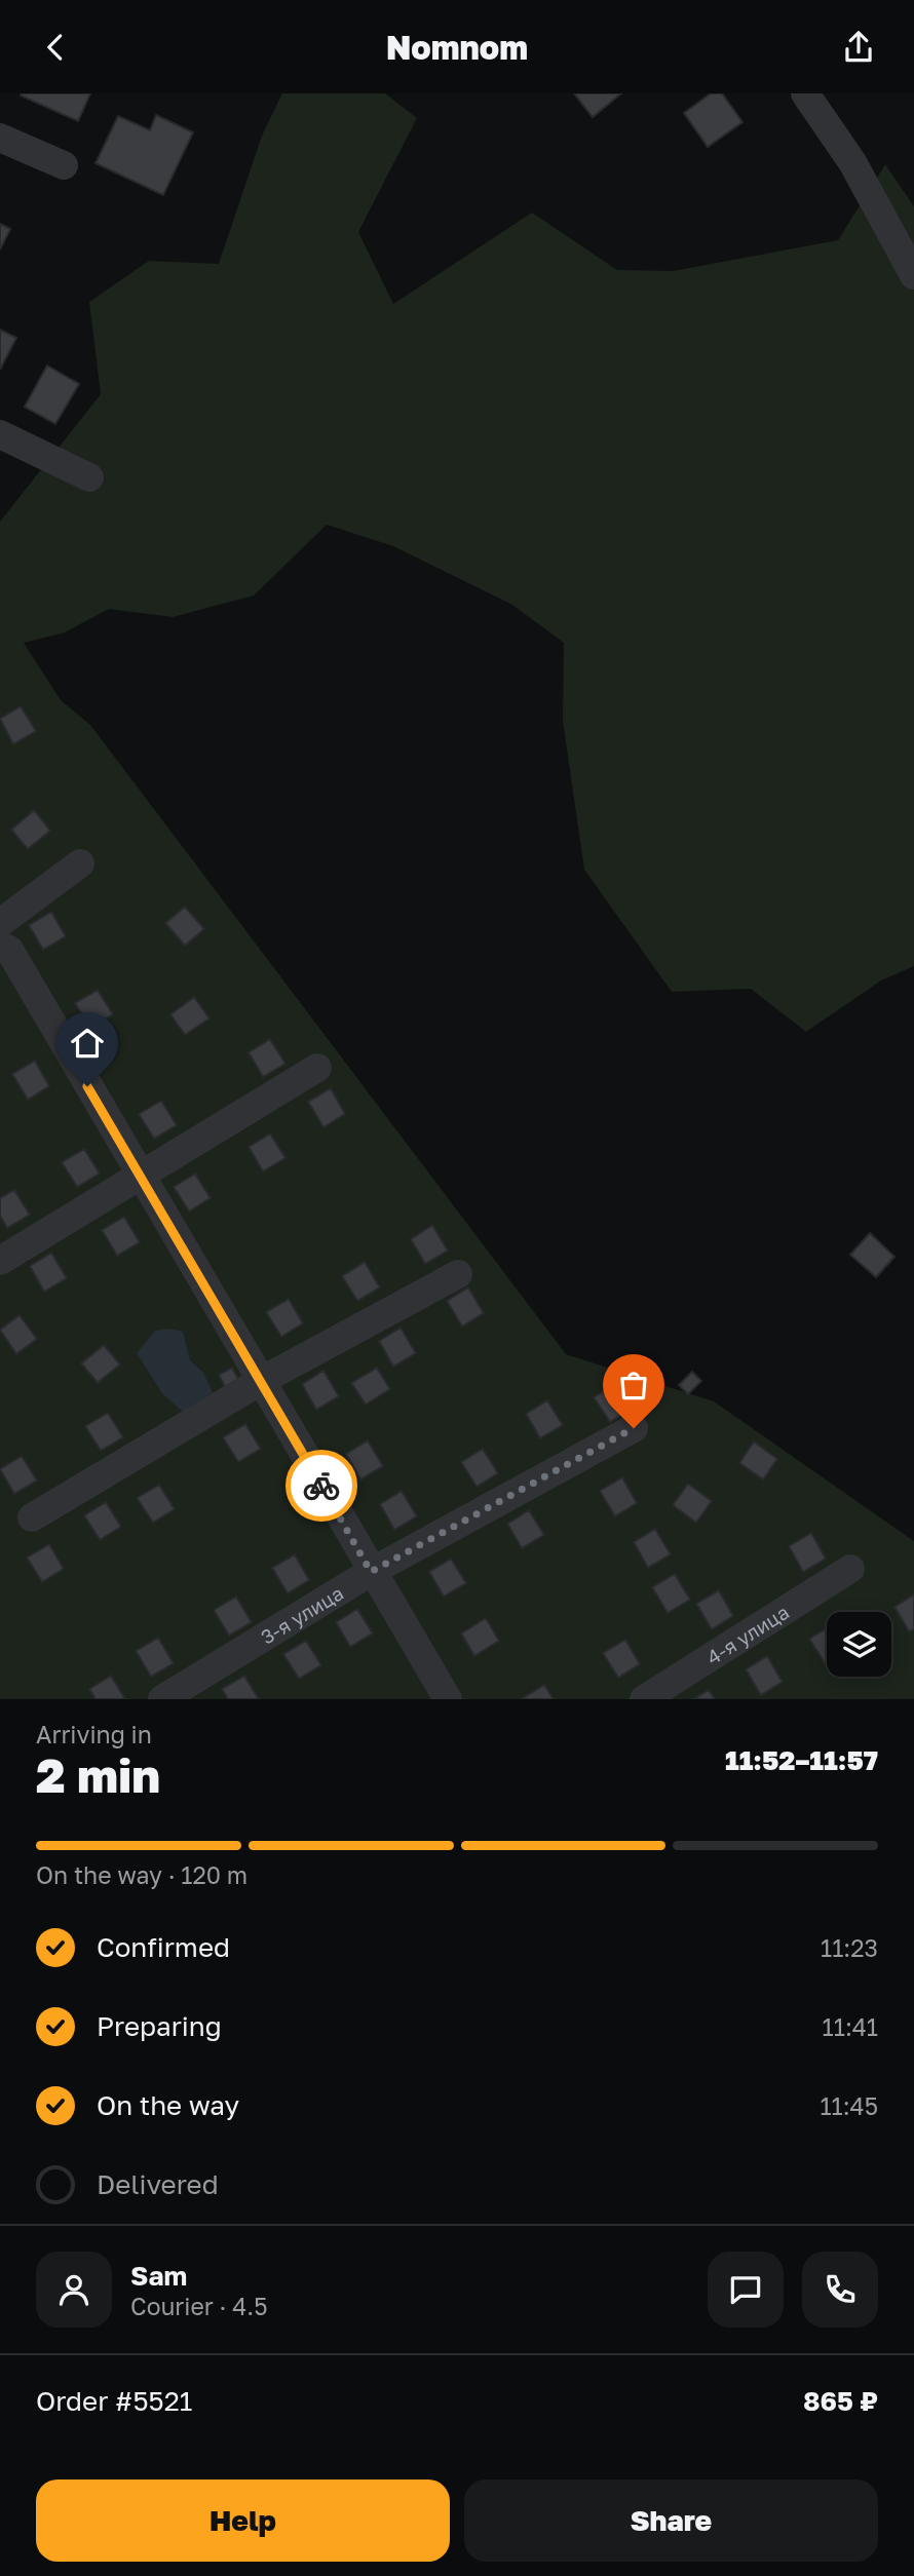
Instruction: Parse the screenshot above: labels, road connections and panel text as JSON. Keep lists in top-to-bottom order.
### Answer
{
  "streets": {
    "street": ["3-я улица", "4-я улица"]
  },
  "page": {
    "header": "Nomnom",
    "heading": ["2 min", "Arriving in", "11:52–11:57"],
    "panel": [
      "Sam",
      "Courier · 4.5",
      "Order #5521",
      "865 ₽"
    ],
    "bar": "On the way · 120 m",
    "list": [
      ["Confirmed", "11:23"],
      ["Preparing", "11:41"],
      ["On the way", "11:45"],
      "Delivered"
    ],
    "buttons": ["Help", "Share"]
  }
}
